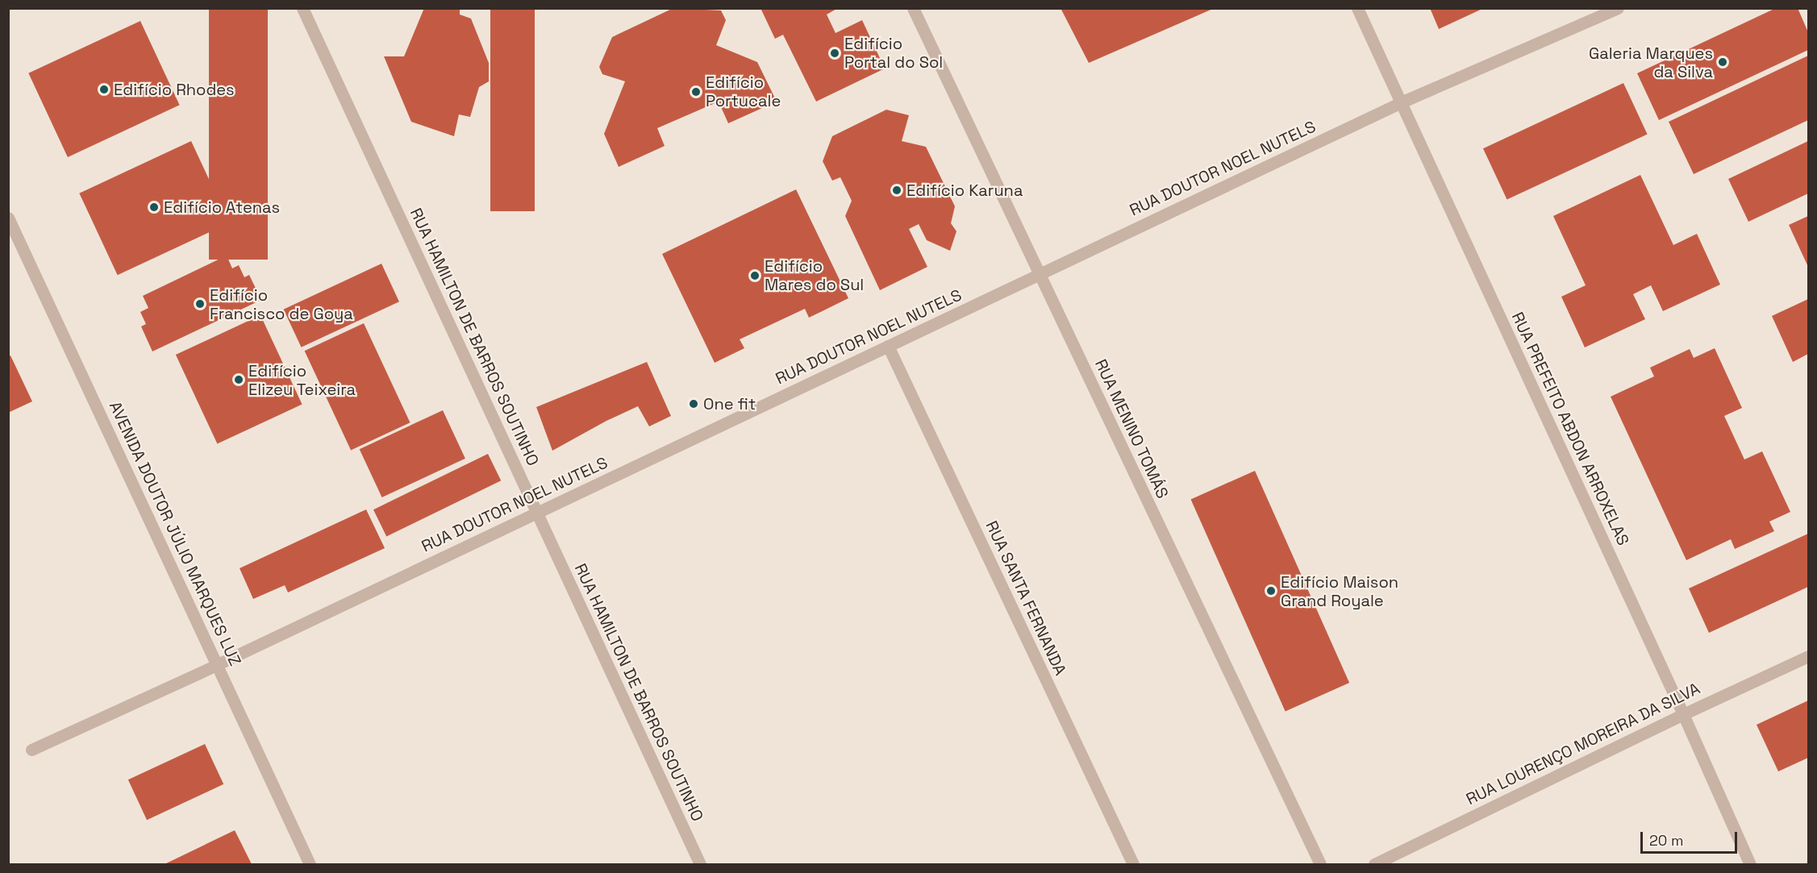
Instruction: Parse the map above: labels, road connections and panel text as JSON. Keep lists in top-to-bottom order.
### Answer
{
  "streets": {
    "street": [
      "RUA DOUTOR NOEL NUTELS",
      "RUA HAMILTON DE BARROS SOUTINHO",
      "RUA MENINO TOMÁS",
      "RUA PREFEITO ABDON ARROXELAS",
      "AVENIDA DOUTOR JÚLIO MARQUES LUZ",
      "RUA SANTA FERNANDA",
      "RUA LOURENÇO MOREIRA DA SILVA"
    ]
  },
  "crossings": [
    ["RUA DOUTOR NOEL NUTELS", "RUA HAMILTON DE BARROS SOUTINHO"],
    ["RUA DOUTOR NOEL NUTELS", "RUA MENINO TOMÁS"],
    ["RUA DOUTOR NOEL NUTELS", "RUA PREFEITO ABDON ARROXELAS"],
    ["RUA DOUTOR NOEL NUTELS", "AVENIDA DOUTOR JÚLIO MARQUES LUZ"],
    ["RUA DOUTOR NOEL NUTELS", "RUA SANTA FERNANDA"],
    ["RUA PREFEITO ABDON ARROXELAS", "RUA LOURENÇO MOREIRA DA SILVA"]
  ],
  "places": [
    "Edifício Portal do Sol",
    "Galeria Marques da Silva",
    "Edifício Rhodes",
    "Edifício Portucale",
    "Edifício Karuna",
    "Edifício Atenas",
    "Edifício Mares do Sul",
    "Edifício Francisco de Goya",
    "Edifício Elizeu Teixeira",
    "One fit",
    "Edifício Maison Grand Royale"
  ],
  "scale_bar": "20 m"
}
